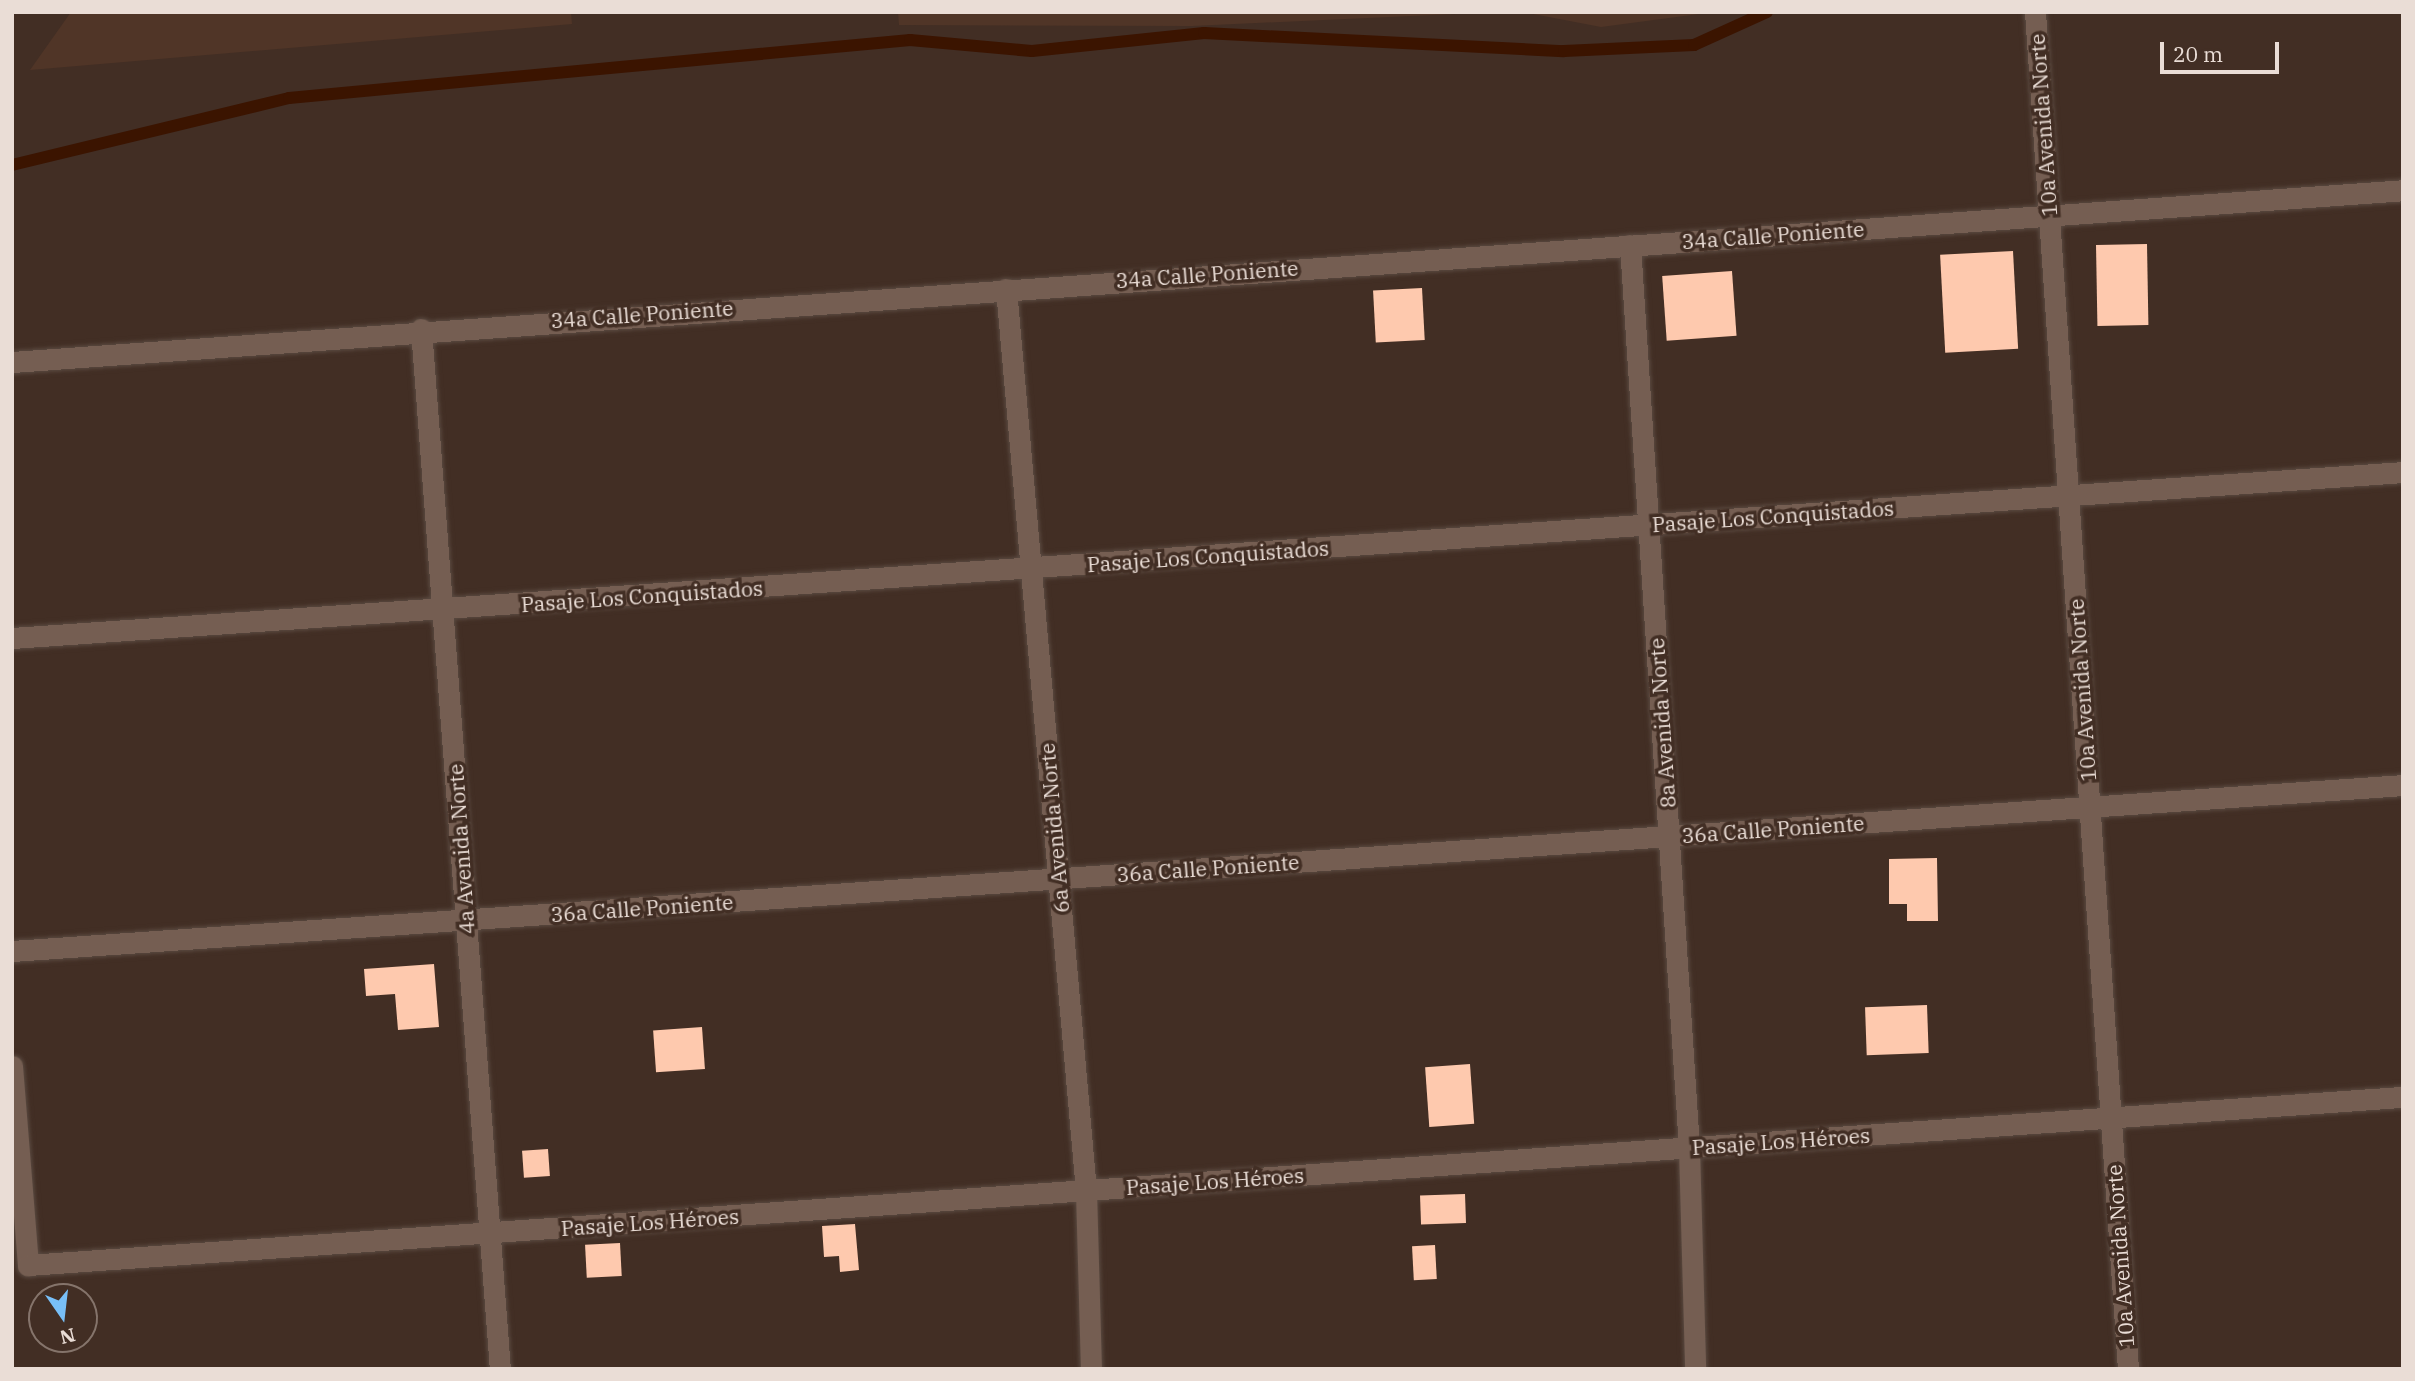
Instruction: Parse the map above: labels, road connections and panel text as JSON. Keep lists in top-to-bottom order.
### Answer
{
  "streets": {
    "street": [
      "10a Avenida Norte",
      "34a Calle Poniente",
      "Pasaje Los Conquistados",
      "8a Avenida Norte",
      "6a Avenida Norte",
      "36a Calle Poniente",
      "4a Avenida Norte",
      "Pasaje Los Héroes"
    ]
  },
  "crossings": [
    ["10a Avenida Norte", "34a Calle Poniente"],
    ["10a Avenida Norte", "Pasaje Los Conquistados"],
    ["10a Avenida Norte", "36a Calle Poniente"],
    ["10a Avenida Norte", "Pasaje Los Héroes"],
    ["34a Calle Poniente", "8a Avenida Norte"],
    ["34a Calle Poniente", "6a Avenida Norte"],
    ["34a Calle Poniente", "4a Avenida Norte"],
    ["Pasaje Los Conquistados", "8a Avenida Norte"],
    ["Pasaje Los Conquistados", "6a Avenida Norte"],
    ["Pasaje Los Conquistados", "4a Avenida Norte"],
    ["8a Avenida Norte", "36a Calle Poniente"],
    ["8a Avenida Norte", "Pasaje Los Héroes"],
    ["6a Avenida Norte", "36a Calle Poniente"],
    ["6a Avenida Norte", "Pasaje Los Héroes"],
    ["36a Calle Poniente", "4a Avenida Norte"],
    ["4a Avenida Norte", "Pasaje Los Héroes"]
  ],
  "scale_bar": "20 m",
  "north": "bottom"
}
